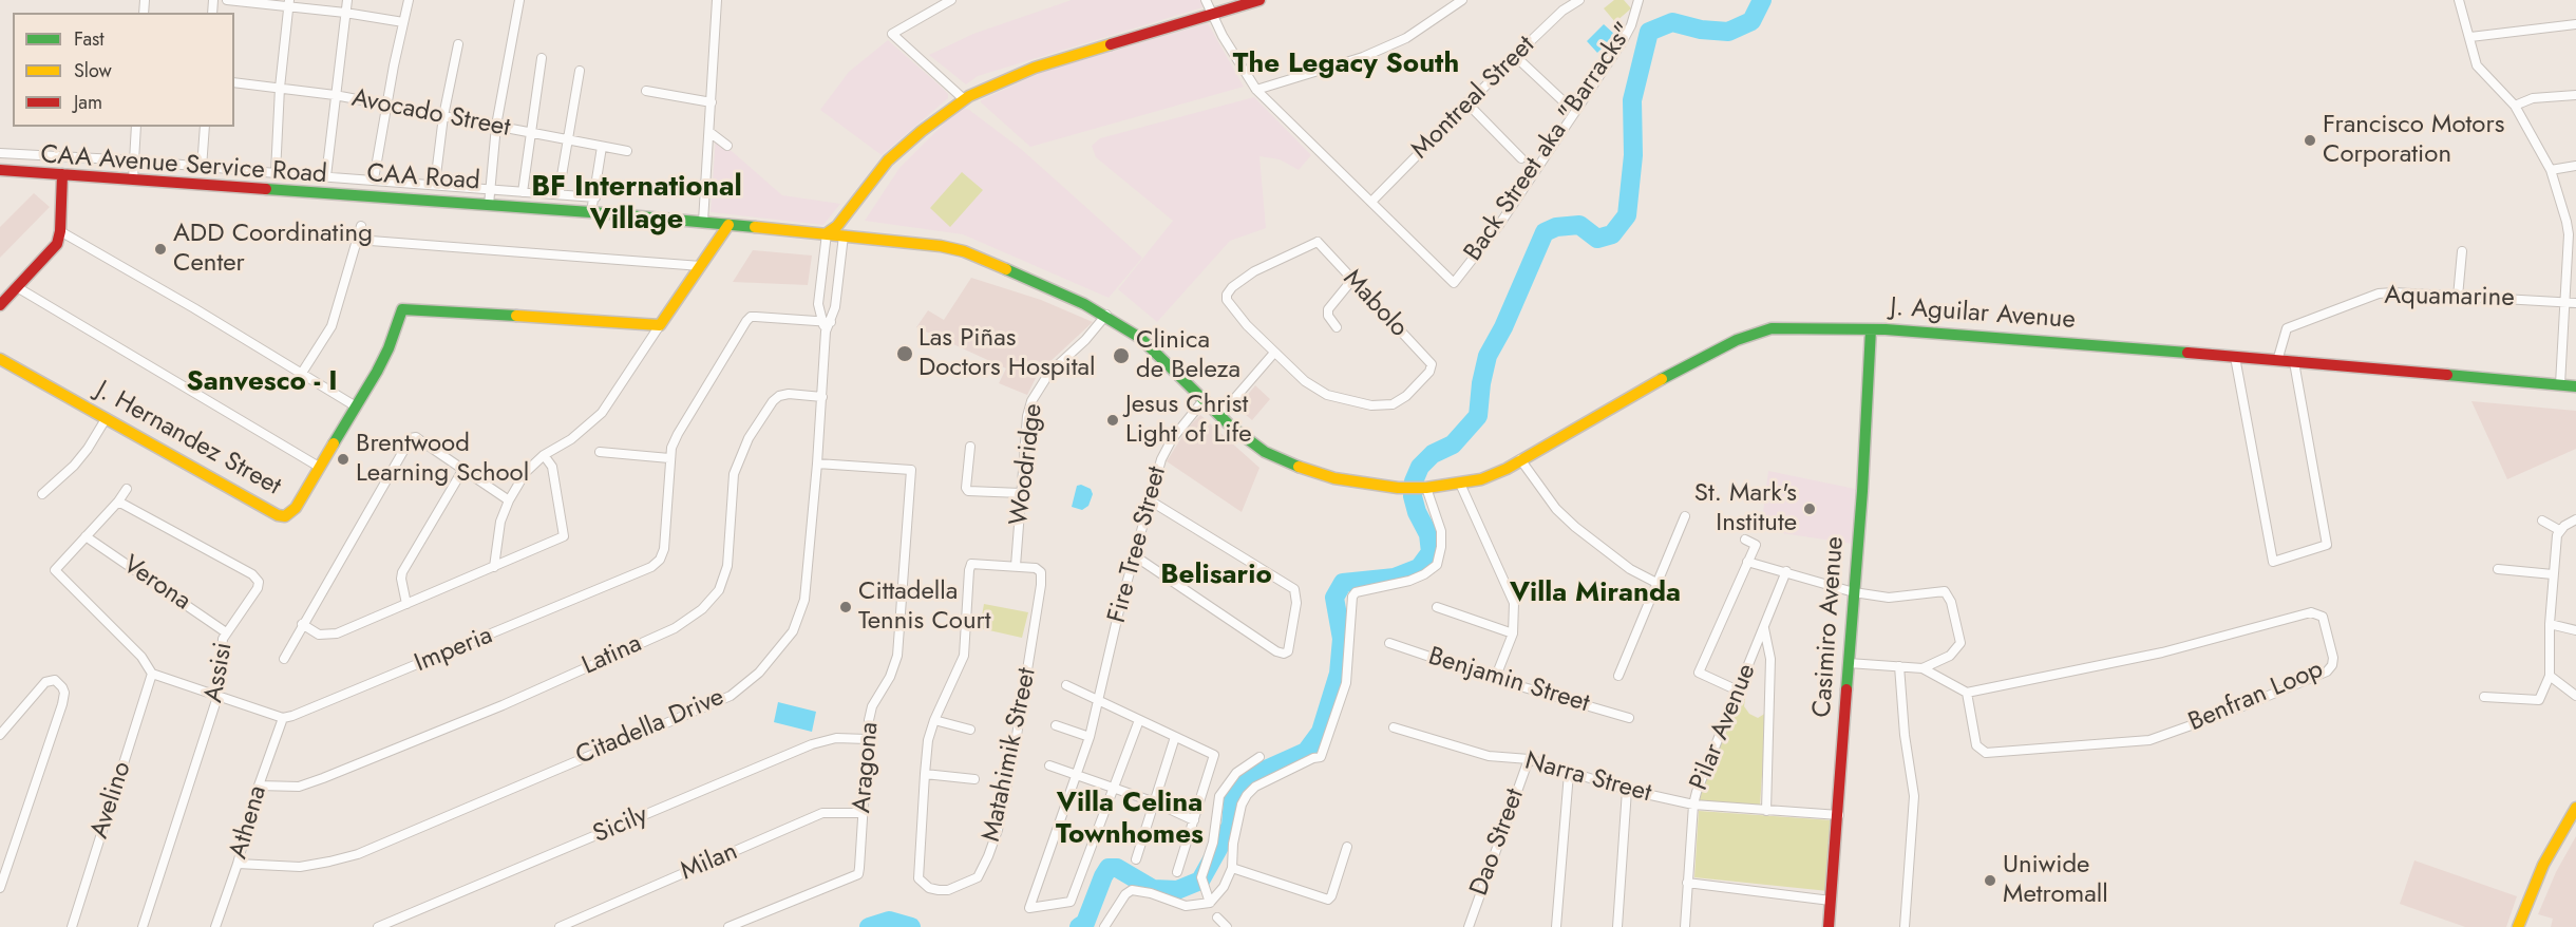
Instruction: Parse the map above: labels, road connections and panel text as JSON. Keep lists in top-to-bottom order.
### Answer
{
  "streets": {
    "main road": [
      "CAA Road",
      "J. Aguilar Avenue",
      "J. Hernandez Street",
      "Casimiro Avenue"
    ],
    "street": [
      "Montreal Street",
      "Avocado Street",
      "Back Street aka \"Barracks\"",
      "CAA Avenue Service Road",
      "Aquamarine",
      "Mabolo",
      "Woodridge",
      "Fire Tree Street",
      "Verona",
      "Imperia",
      "Latina",
      "Assisi",
      "Benjamin Street",
      "Benfran Loop",
      "Citadella Drive",
      "Pilar Avenue",
      "Matahimik Street",
      "Aragona",
      "Narra Street",
      "Avelino",
      "Athena",
      "Sicily",
      "Dao Street",
      "Milan"
    ]
  },
  "crossings": [
    ["Montreal Street", "Back Street aka \"Barracks\""],
    ["CAA Road", "Citadella Drive"],
    ["Aquamarine", "J. Aguilar Avenue"],
    ["J. Aguilar Avenue", "Casimiro Avenue"],
    ["Woodridge", "Matahimik Street"],
    ["Verona", "Assisi"],
    ["Casimiro Avenue", "Narra Street"],
    ["Imperia", "Citadella Drive"],
    ["Imperia", "Athena"],
    ["Latina", "Citadella Drive"],
    ["Latina", "Athena"],
    ["Citadella Drive", "Aragona"],
    ["Citadella Drive", "Athena"],
    ["Pilar Avenue", "Narra Street"],
    ["Aragona", "Sicily"],
    ["Aragona", "Milan"],
    ["Narra Street", "Dao Street"]
  ],
  "districts": [
    "The Legacy South",
    "BF International Village",
    "Sanvesco - I",
    "Belisario",
    "Villa Miranda",
    "Villa Celina Townhomes"
  ],
  "places": [
    "Francisco Motors Corporation",
    "ADD Coordinating Center",
    "Las Piñas Doctors Hospital",
    "Clinica de Beleza",
    "Jesus Christ Light of Life",
    "Brentwood Learning School",
    "St. Mark's Institute",
    "Cittadella Tennis Court",
    "Uniwide Metromall"
  ],
  "legend": ["Fast", "Slow", "Jam"]
}
